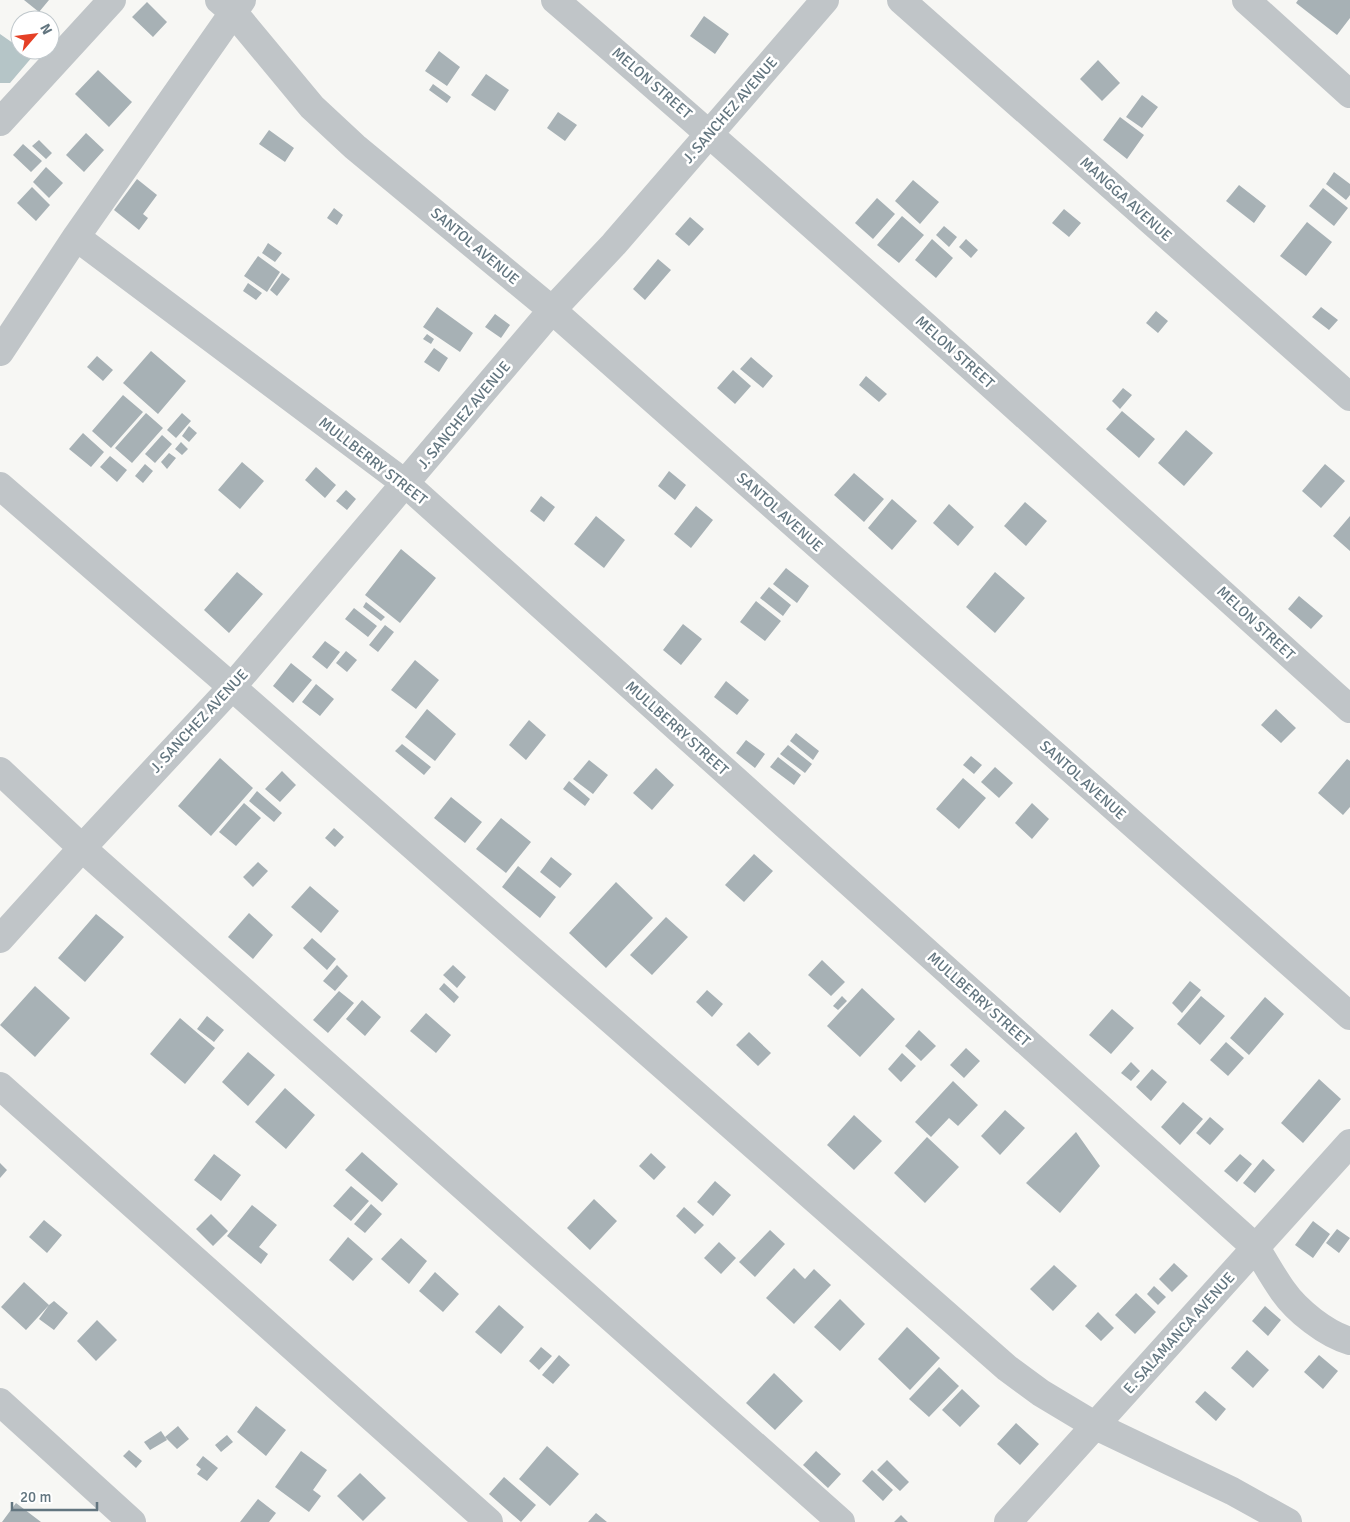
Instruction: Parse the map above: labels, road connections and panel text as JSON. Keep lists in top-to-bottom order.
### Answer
{
  "streets": {
    "street": [
      "MELON STREET",
      "J. SANCHEZ AVENUE",
      "MANGGA AVENUE",
      "SANTOL AVENUE",
      "MULLBERRY STREET",
      "E. SALAMANCA AVENUE"
    ]
  },
  "crossings": [
    ["MELON STREET", "J. SANCHEZ AVENUE"],
    ["J. SANCHEZ AVENUE", "SANTOL AVENUE"],
    ["J. SANCHEZ AVENUE", "MULLBERRY STREET"],
    ["MULLBERRY STREET", "E. SALAMANCA AVENUE"]
  ],
  "scale_bar": "20 m",
  "north": "top right"
}
